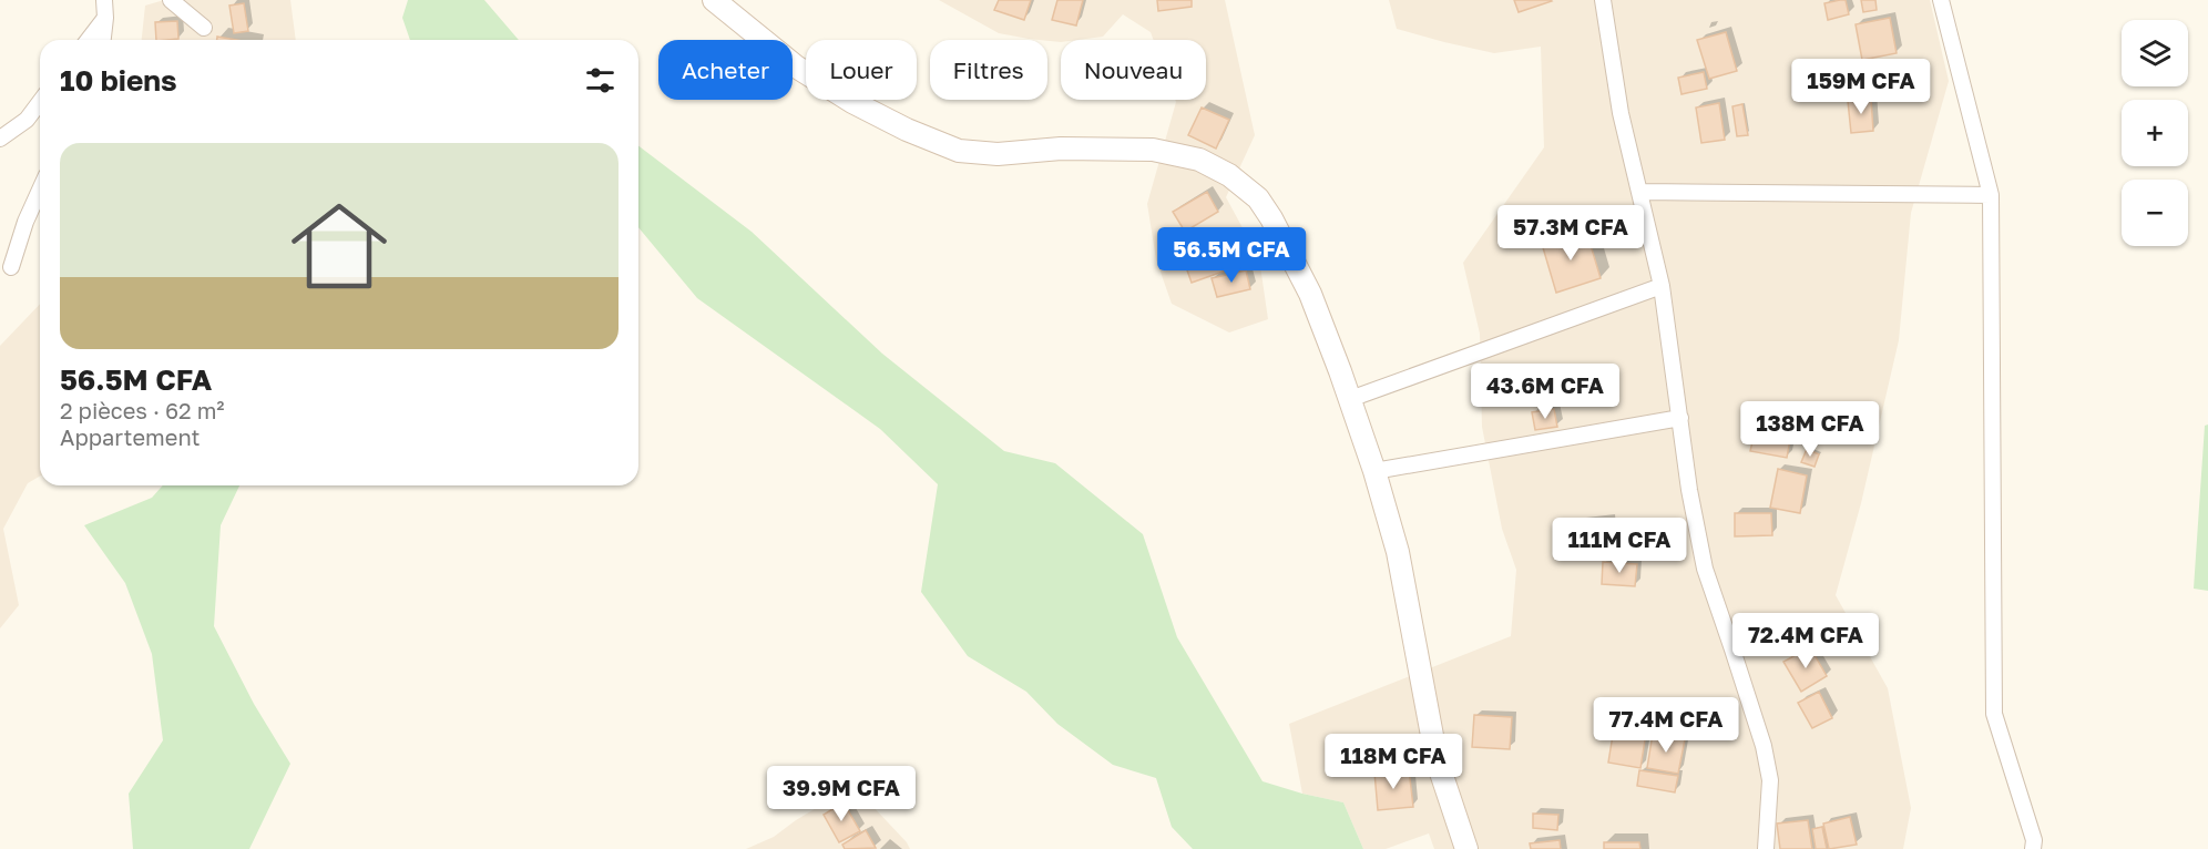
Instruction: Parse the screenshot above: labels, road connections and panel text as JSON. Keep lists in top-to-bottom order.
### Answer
{
  "page": {
    "map_buttons": ["+", "−"],
    "chip": [
      "Acheter",
      "Louer",
      "Filtres",
      "Nouveau"
    ],
    "heading": "10 biens",
    "price": [
      "159M CFA",
      "57.3M CFA",
      "56.5M CFA",
      "43.6M CFA",
      "138M CFA",
      "111M CFA",
      "72.4M CFA",
      "77.4M CFA",
      "118M CFA",
      "39.9M CFA"
    ],
    "list": [
      {
        "name": "56.5M CFA",
        "note": "2 pièces · 62 m² · Appartement"
      }
    ]
  }
}
